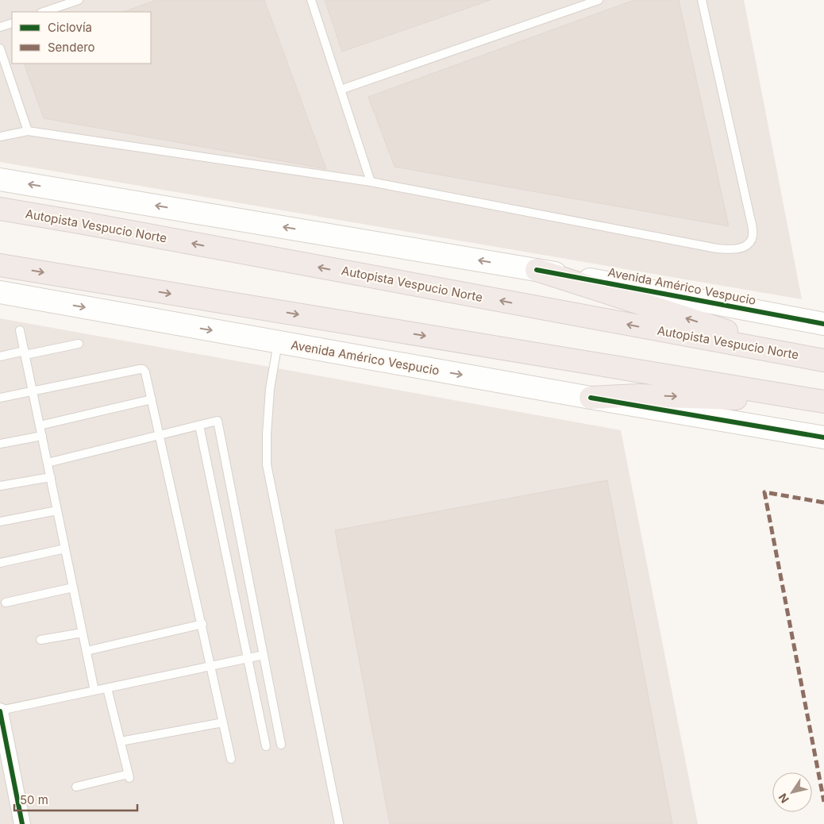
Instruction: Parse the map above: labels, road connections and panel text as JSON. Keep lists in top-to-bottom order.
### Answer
{
  "streets": {
    "highway": ["Autopista Vespucio Norte"],
    "main road": ["Avenida Américo Vespucio"]
  },
  "legend": ["Ciclovía", "Sendero"],
  "scale_bar": "50 m",
  "north": "bottom left"
}
